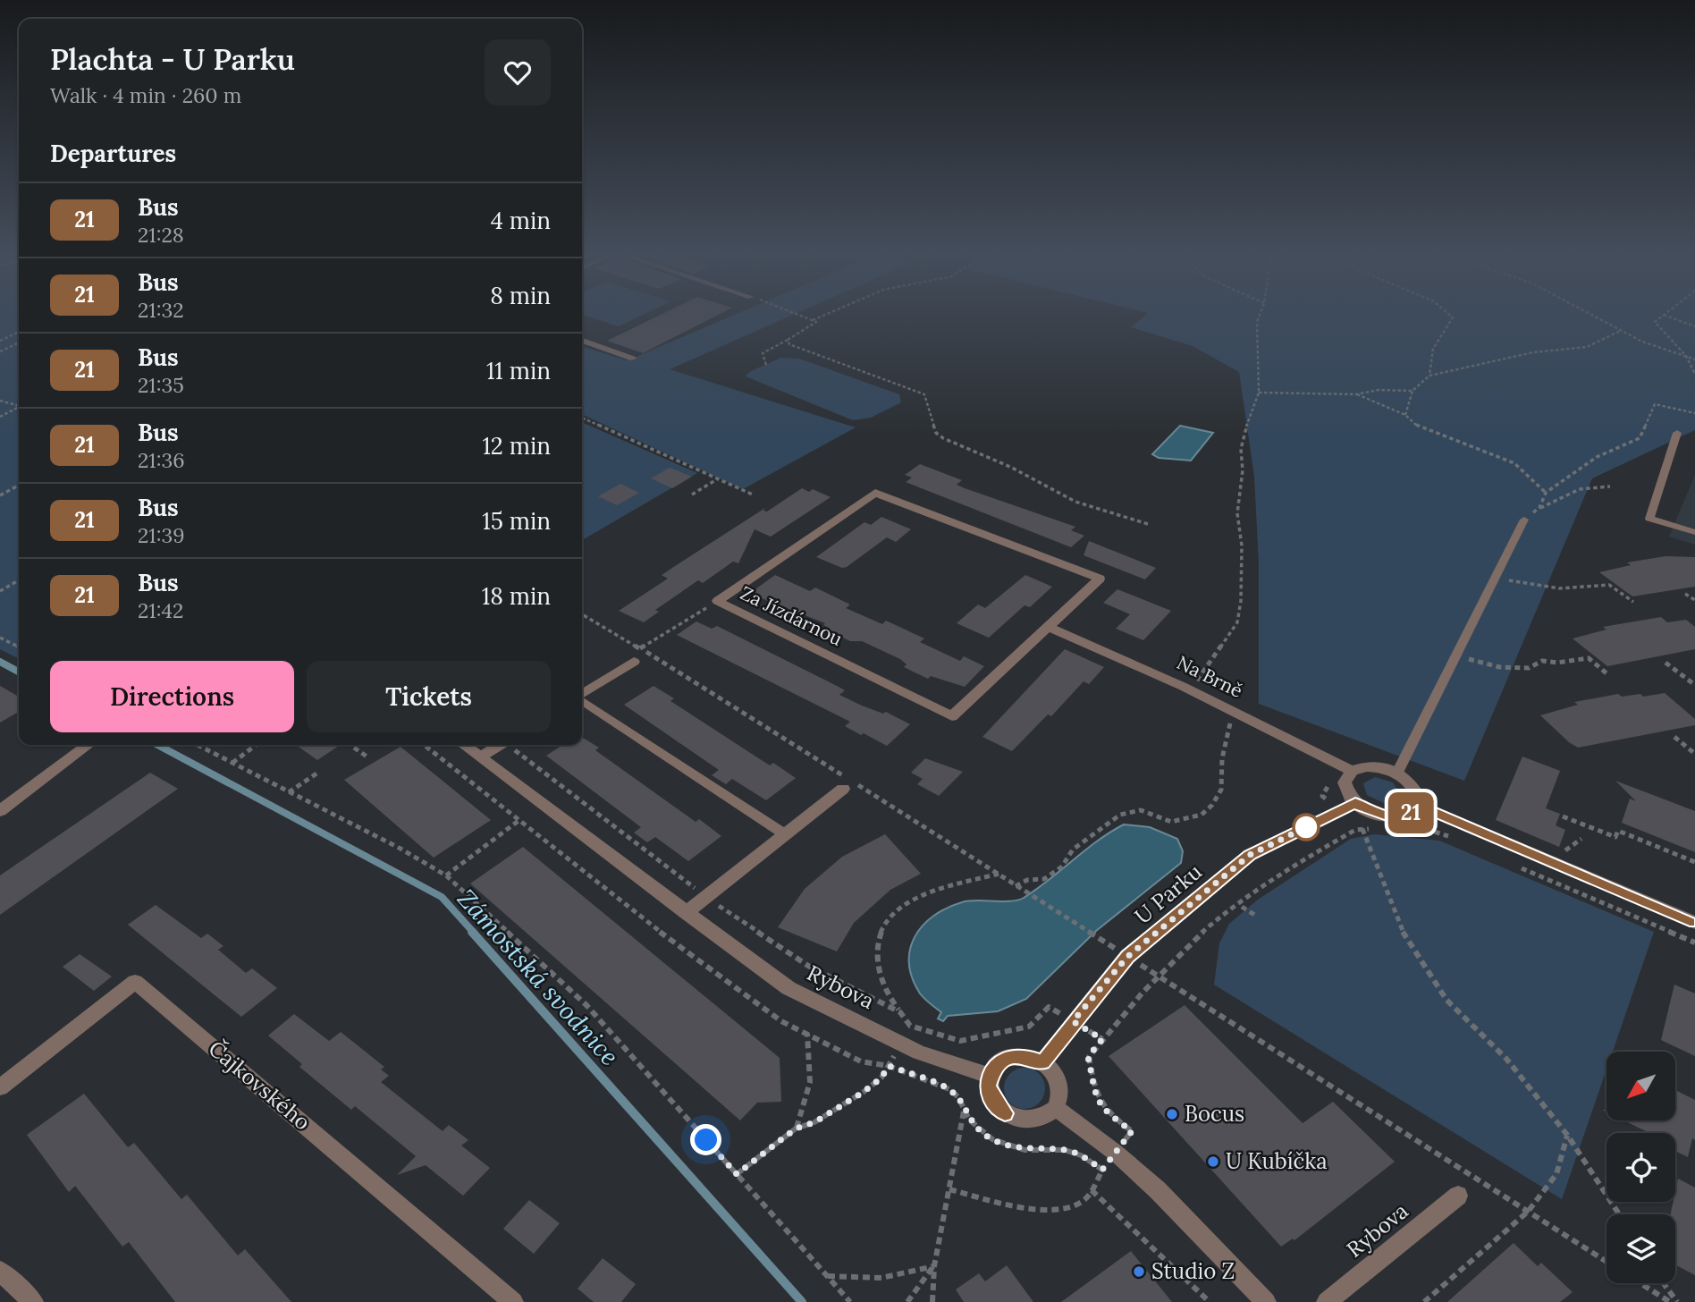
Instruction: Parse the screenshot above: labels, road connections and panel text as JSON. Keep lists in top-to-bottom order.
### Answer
{
  "streets": {
    "street": [
      "Za Jízdárnou",
      "Na Brně",
      "U Parku",
      "Rybova",
      "Čajkovského"
    ]
  },
  "crossings": [
    ["Za Jízdárnou", "Na Brně"],
    ["Na Brně", "U Parku"],
    ["U Parku", "Rybova"]
  ],
  "water": ["Zámostská svodnice"],
  "places": ["Bocus", "U Kubíčka", "Studio Z"],
  "lines": ["bus line 21"],
  "north": "bottom left",
  "page": {
    "on_map": "21",
    "heading": [
      ["Plachta - U Parku", "Walk · 4 min · 260 m"],
      "Departures"
    ],
    "list": [
      {
        "mark": "21",
        "name": "Bus",
        "note": "21:28",
        "value": "4 min"
      },
      {
        "mark": "21",
        "name": "Bus",
        "note": "21:32",
        "value": "8 min"
      },
      {
        "mark": "21",
        "name": "Bus",
        "note": "21:35",
        "value": "11 min"
      },
      {
        "mark": "21",
        "name": "Bus",
        "note": "21:36",
        "value": "12 min"
      },
      {
        "mark": "21",
        "name": "Bus",
        "note": "21:39",
        "value": "15 min"
      },
      {
        "mark": "21",
        "name": "Bus",
        "note": "21:42",
        "value": "18 min"
      }
    ],
    "buttons": ["Directions", "Tickets"]
  }
}
